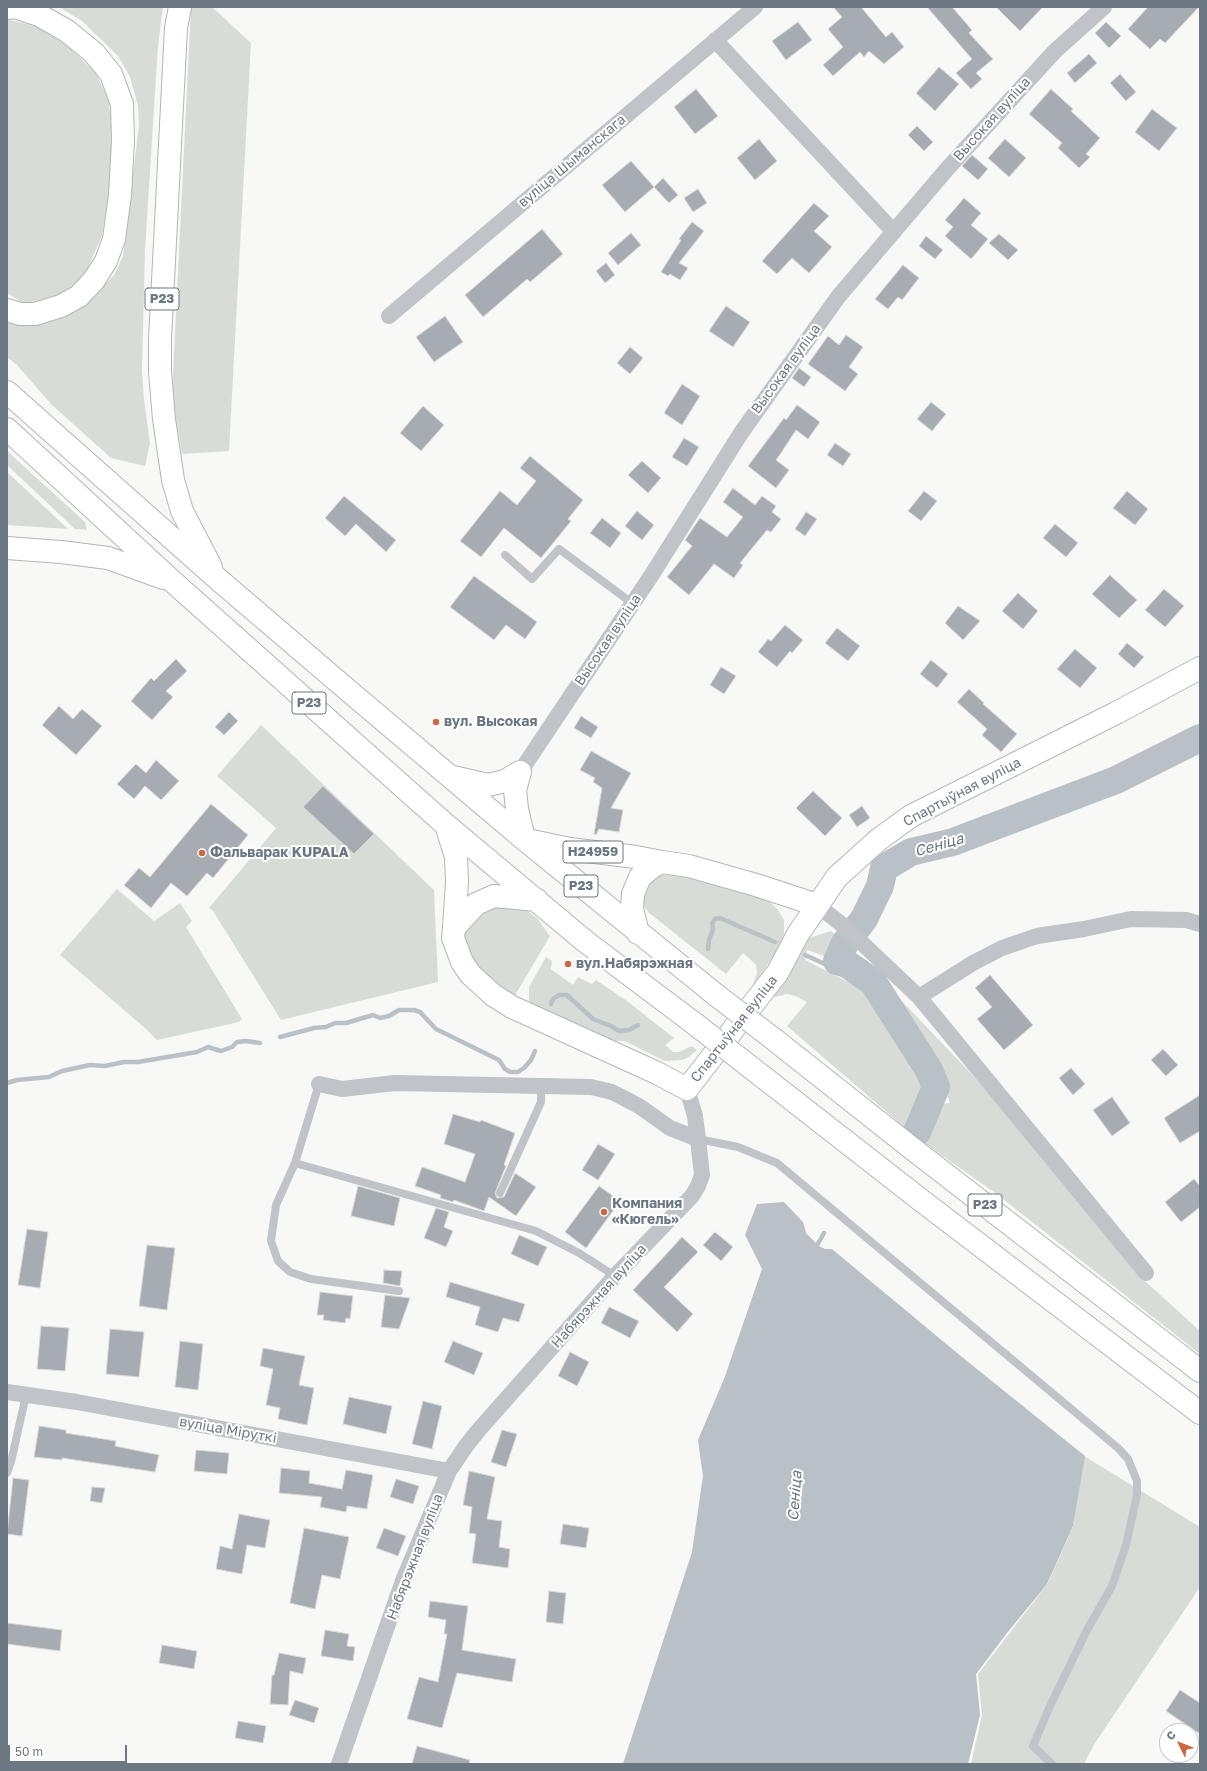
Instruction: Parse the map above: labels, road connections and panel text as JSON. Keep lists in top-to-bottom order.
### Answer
{
  "streets": {
    "main road": ["Р23", "Спартыўная вуліца", "Н24959"],
    "street": [
      "Высокая вуліца",
      "вуліца Шыманскага",
      "Набярэжная вуліца",
      "вуліца Міруткі"
    ]
  },
  "crossings": [
    ["Р23", "Н24959"],
    ["Спартыўная вуліца", "Н24959"],
    ["Спартыўная вуліца", "Набярэжная вуліца"],
    ["Набярэжная вуліца", "вуліца Міруткі"]
  ],
  "water": ["Сеніца"],
  "places": [
    "вул. Высокая",
    "Фальварак KUPALA",
    "вул.Набярэжная",
    "Компания «Кюгель»"
  ],
  "scale_bar": "50 m",
  "north": "top left"
}
